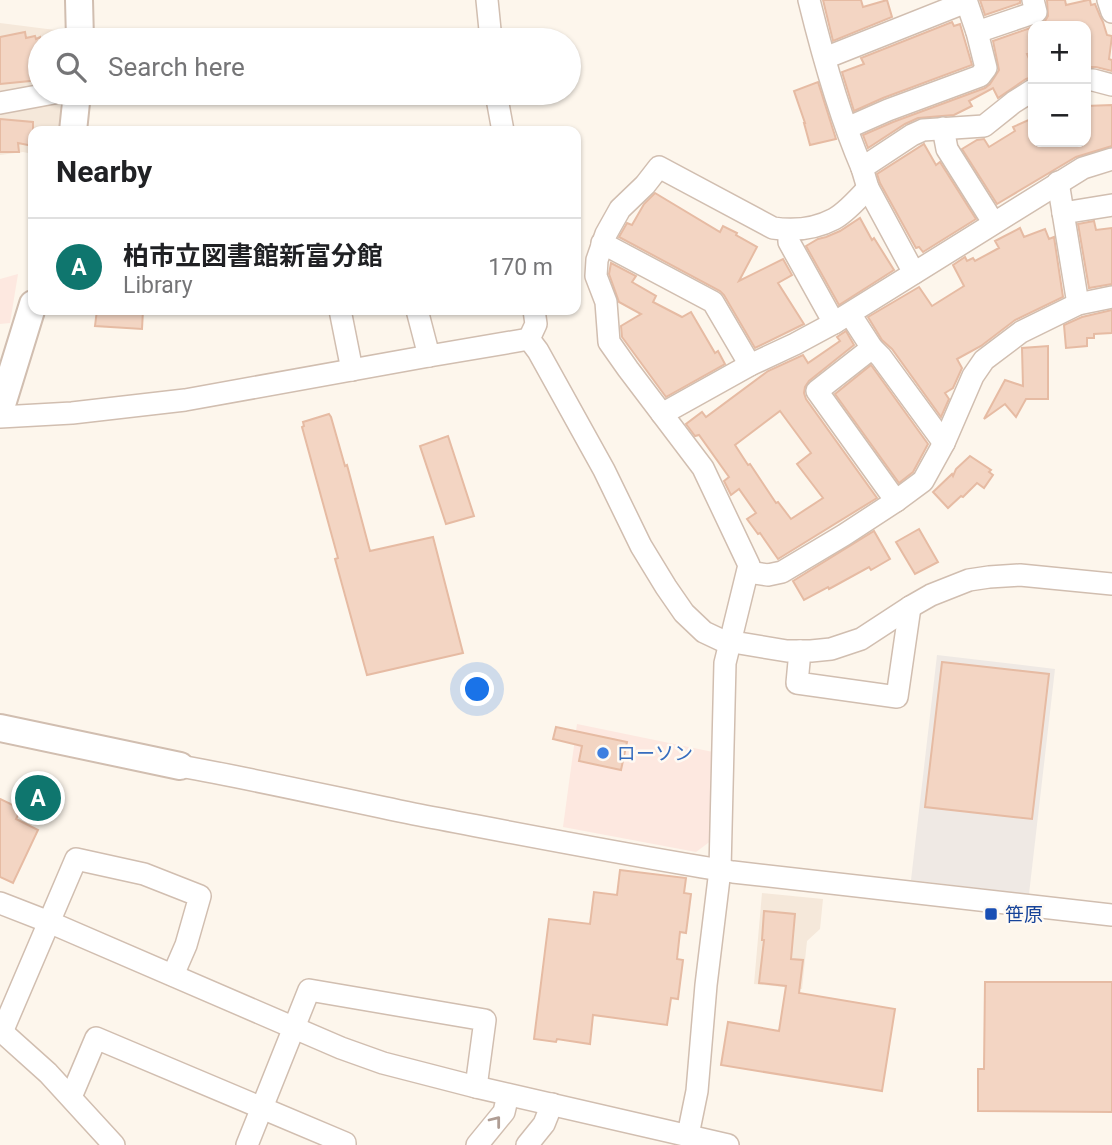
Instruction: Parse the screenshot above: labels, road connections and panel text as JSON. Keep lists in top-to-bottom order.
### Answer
{
  "places": {
    "other": ["ローソン"],
    "transit": ["笹原"]
  },
  "page": {
    "map_buttons": ["+", "−"],
    "search": "Search here",
    "heading": "Nearby",
    "list": [
      {
        "mark": "A",
        "name": "柏市立図書館新富分館",
        "note": "Library",
        "value": "170 m"
      }
    ],
    "pins": "A"
  }
}
